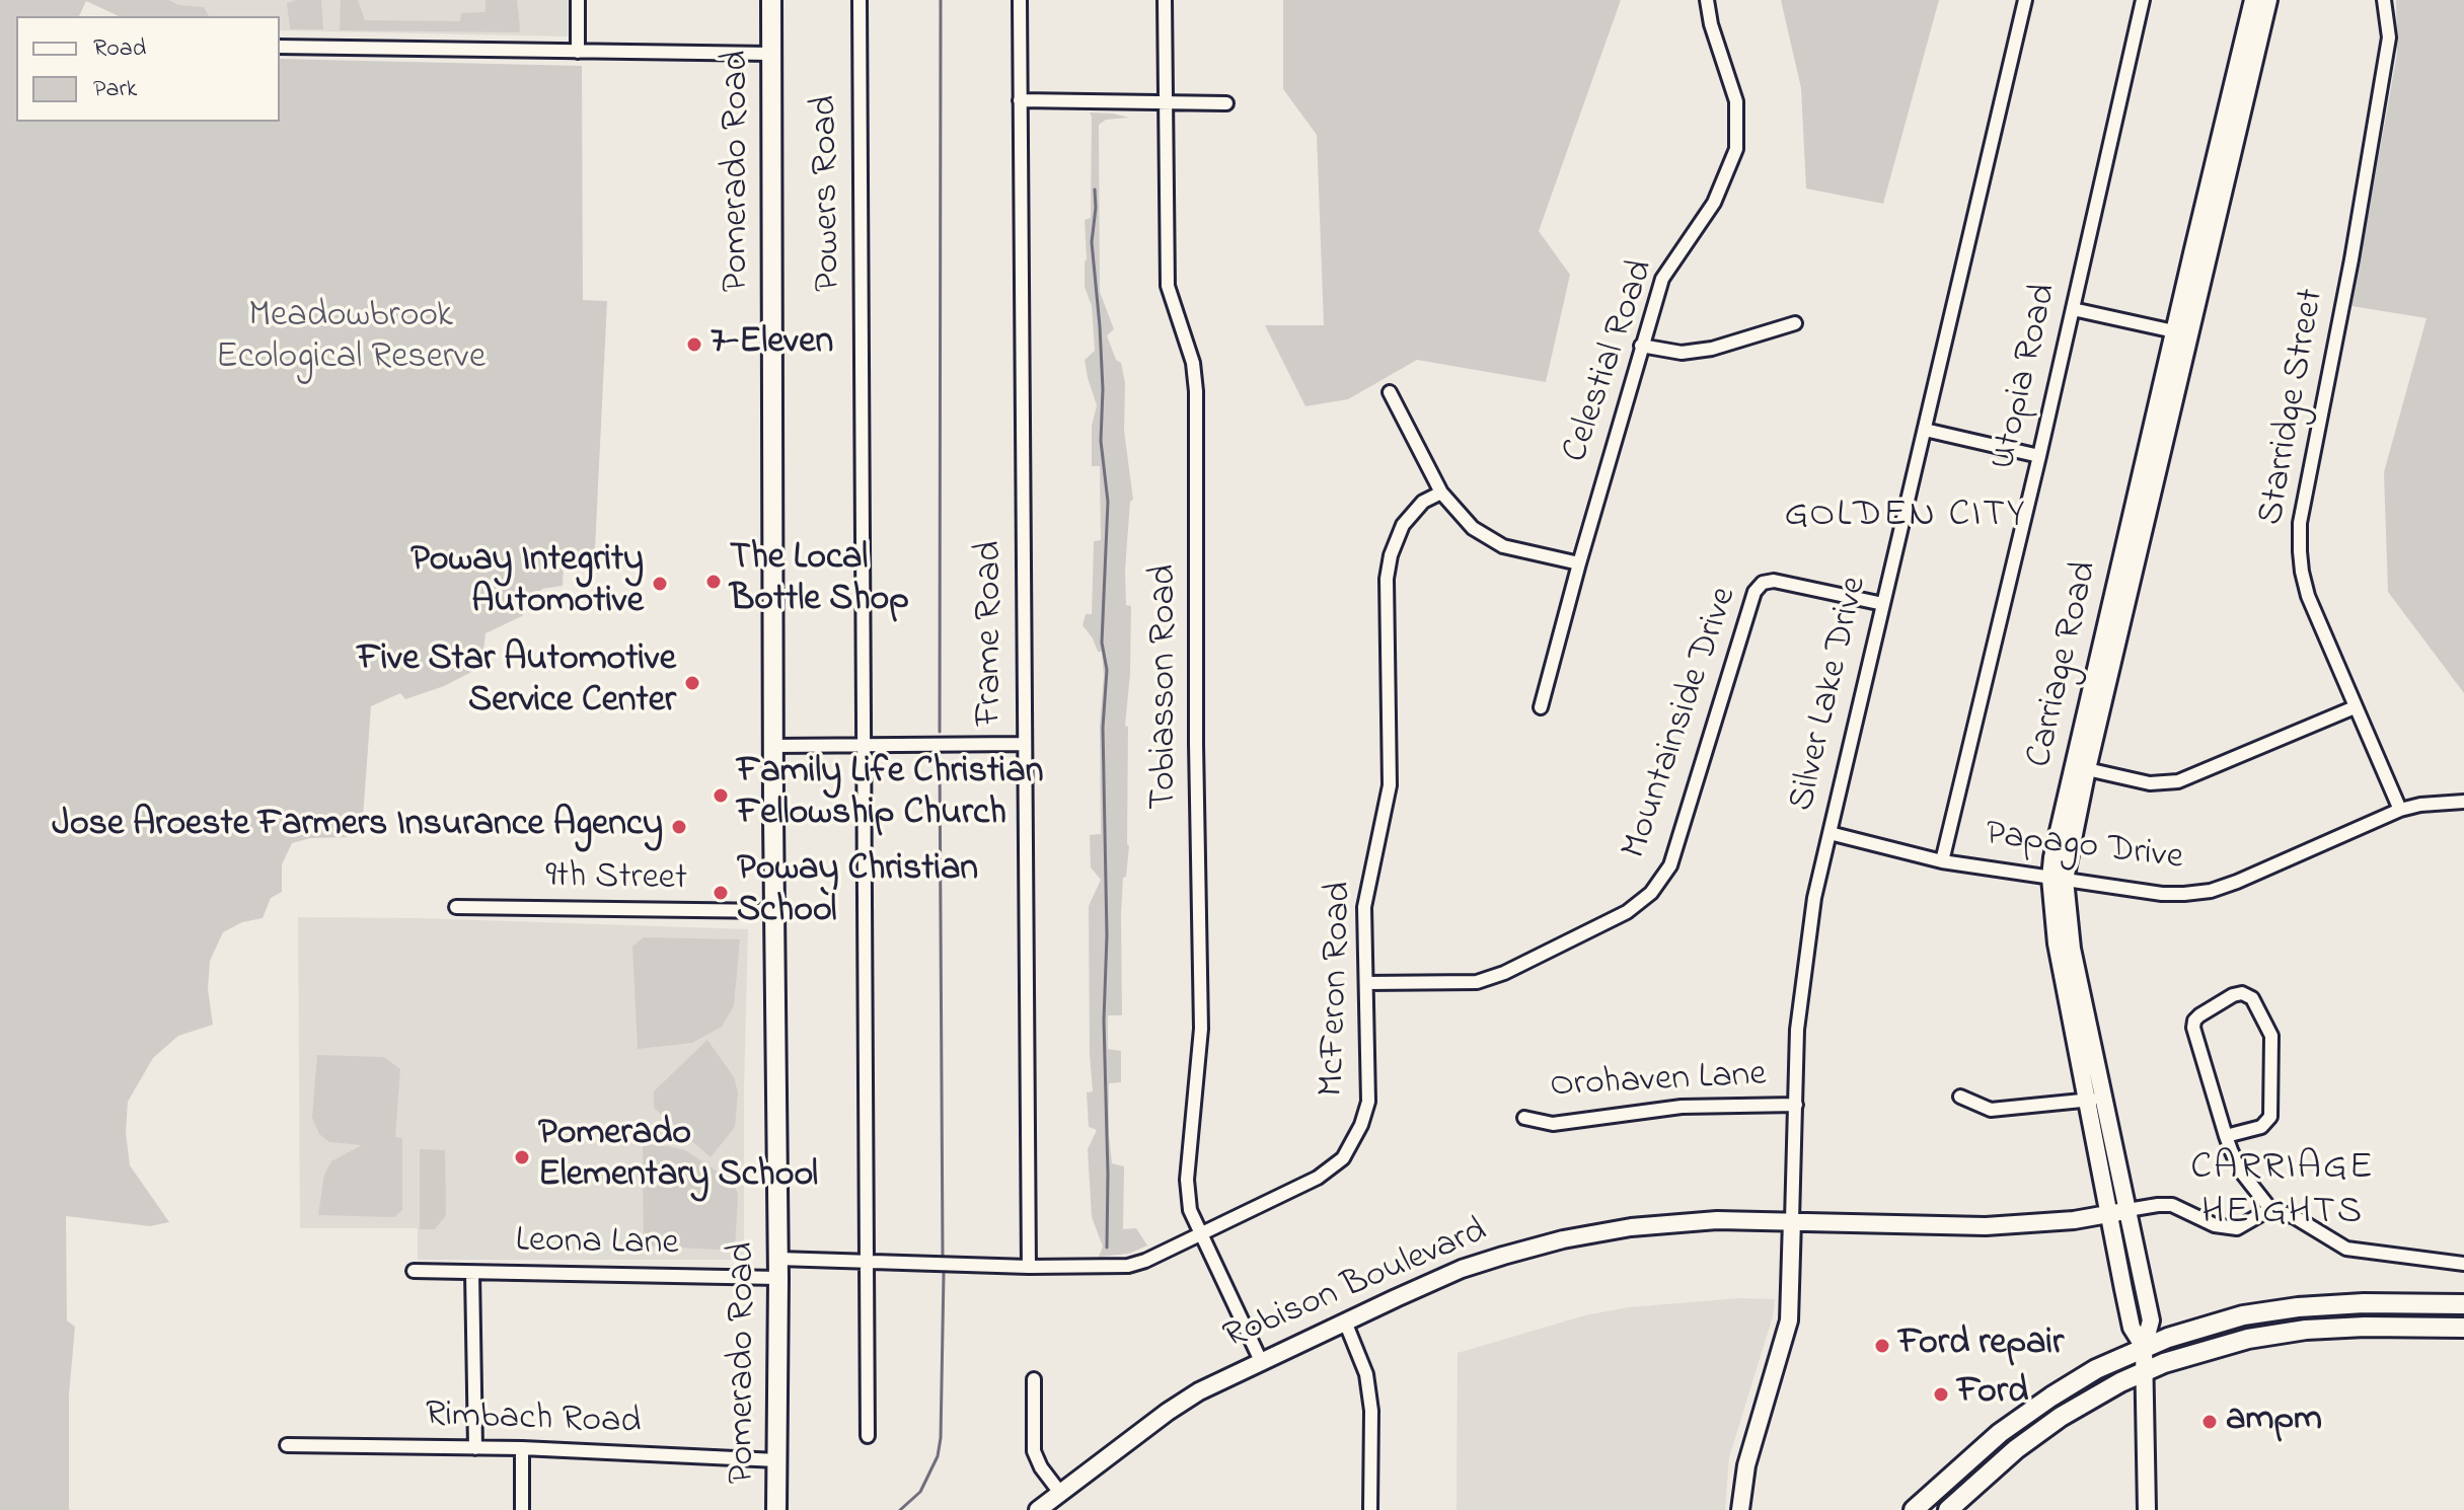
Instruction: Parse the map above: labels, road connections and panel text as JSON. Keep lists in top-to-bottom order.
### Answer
{
  "streets": {
    "main road": ["Pomerado Road"],
    "street": [
      "Powers Road",
      "Celestial Road",
      "Utopia Road",
      "Starridge Street",
      "Frame Road",
      "Carriage Road",
      "Tobiasson Road",
      "Silver Lake Drive",
      "Mountainside Drive",
      "Papago Drive",
      "9th Street",
      "McFeron Road",
      "Orohaven Lane",
      "Leona Lane",
      "Robison Boulevard",
      "Rimbach Road"
    ]
  },
  "crossings": [
    ["Pomerado Road", "9th Street"],
    ["Pomerado Road", "McFeron Road"],
    ["Pomerado Road", "Leona Lane"],
    ["Pomerado Road", "Rimbach Road"],
    ["Powers Road", "McFeron Road"],
    ["Utopia Road", "Papago Drive"],
    ["Starridge Street", "Papago Drive"],
    ["Frame Road", "McFeron Road"],
    ["Carriage Road", "Papago Drive"],
    ["Carriage Road", "Robison Boulevard"],
    ["Tobiasson Road", "McFeron Road"],
    ["Tobiasson Road", "Robison Boulevard"],
    ["Silver Lake Drive", "Mountainside Drive"],
    ["Silver Lake Drive", "Papago Drive"],
    ["Silver Lake Drive", "Orohaven Lane"],
    ["Silver Lake Drive", "Robison Boulevard"],
    ["Mountainside Drive", "McFeron Road"],
    ["McFeron Road", "Leona Lane"]
  ],
  "districts": ["GOLDEN CITY", "CARRIAGE HEIGHTS"],
  "parks": ["Meadowbrook Ecological Reserve"],
  "places": [
    "7-Eleven",
    "The Local Bottle Shop",
    "Poway Integrity Automotive",
    "Five Star Automotive Service Center",
    "Family Life Christian Fellowship Church",
    "Jose Aroeste Farmers Insurance Agency",
    "Poway Christian School",
    "Pomerado Elementary School",
    "Ford repair",
    "Ford",
    "ampm"
  ],
  "legend": ["Road", "Park"]
}
